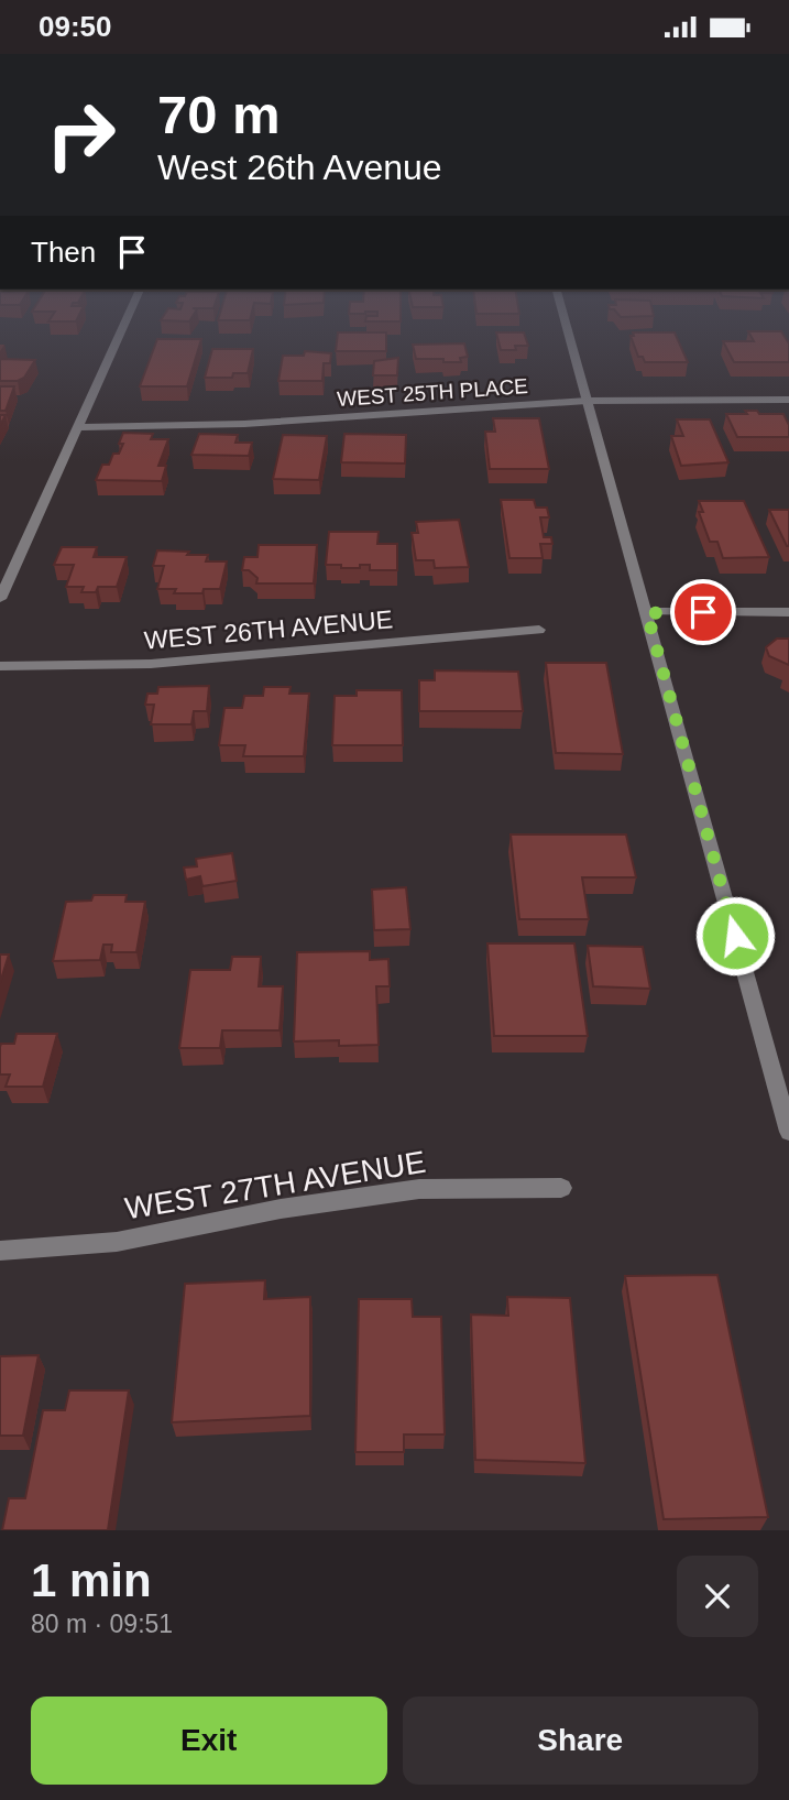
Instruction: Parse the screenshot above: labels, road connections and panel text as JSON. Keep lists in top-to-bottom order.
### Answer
{
  "streets": {
    "street": ["WEST 25TH PLACE", "WEST 26TH AVENUE", "WEST 27TH AVENUE"]
  },
  "page": {
    "status": "09:50",
    "turn": ["70 m", "West 26th Avenue"],
    "then": "Then",
    "heading": ["1 min", "80 m · 09:51"],
    "buttons": ["Exit", "Share"]
  }
}
